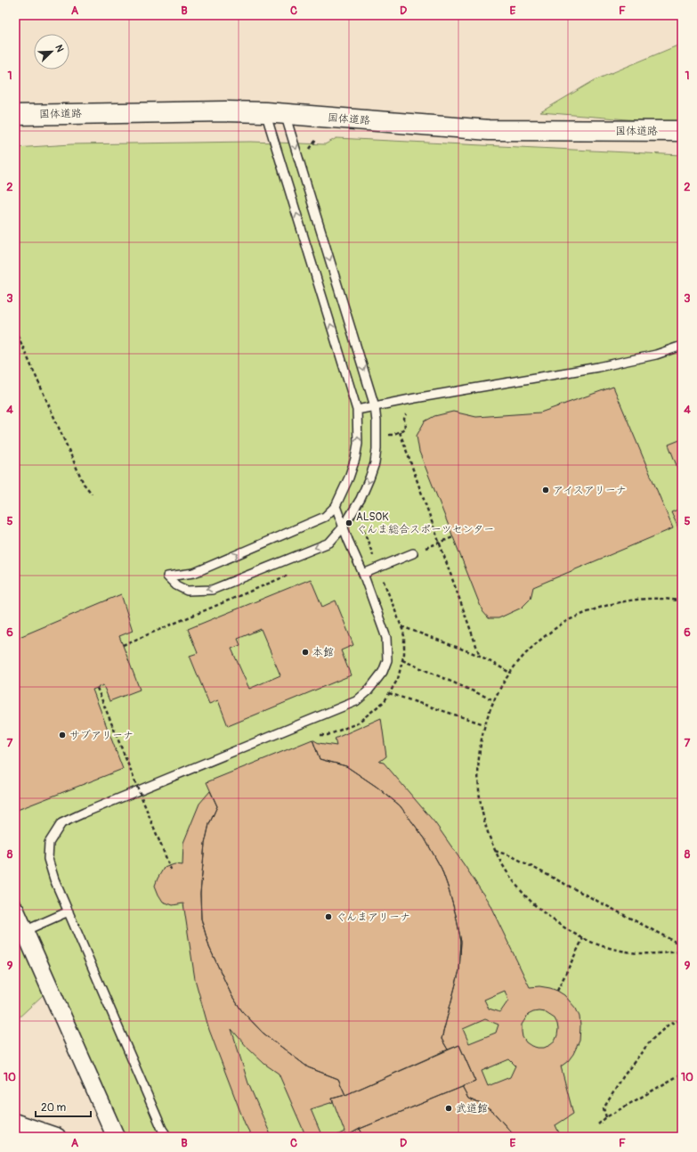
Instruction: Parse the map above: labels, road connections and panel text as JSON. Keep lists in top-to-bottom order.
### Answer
{
  "streets": {
    "street": ["国体道路"]
  },
  "places": [
    "アイスアリーナ",
    "ALSOK ぐんま総合スポーツセンター",
    "本館",
    "サブアリーナ",
    "ぐんまアリーナ",
    "武道館"
  ],
  "scale_bar": "20 m",
  "north": "top right",
  "grid": {
    "columns": [
      "A",
      "B",
      "C",
      "D",
      "E",
      "F"
    ],
    "rows": [
      "1",
      "2",
      "3",
      "4",
      "5",
      "6",
      "7",
      "8",
      "9",
      "10"
    ]
  }
}
